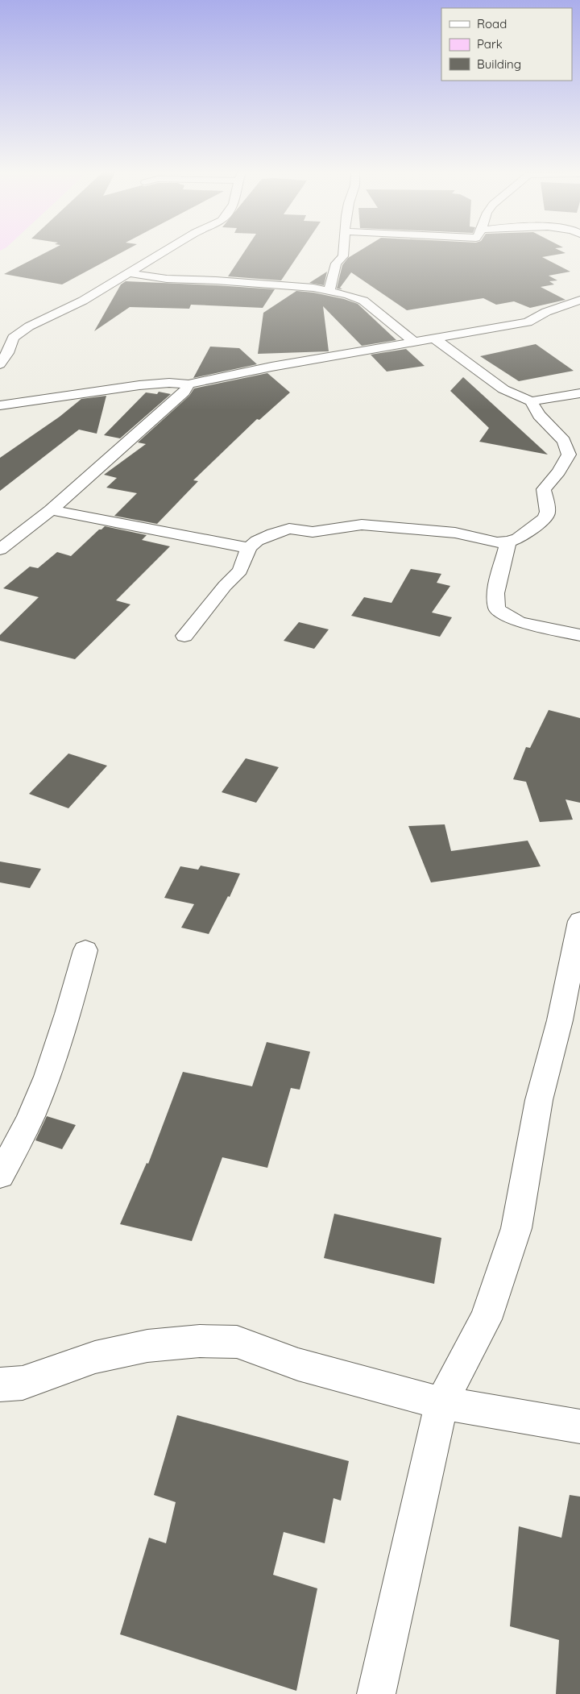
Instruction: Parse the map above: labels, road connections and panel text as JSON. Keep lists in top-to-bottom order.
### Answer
{
  "legend": ["Road", "Park", "Building"]
}
